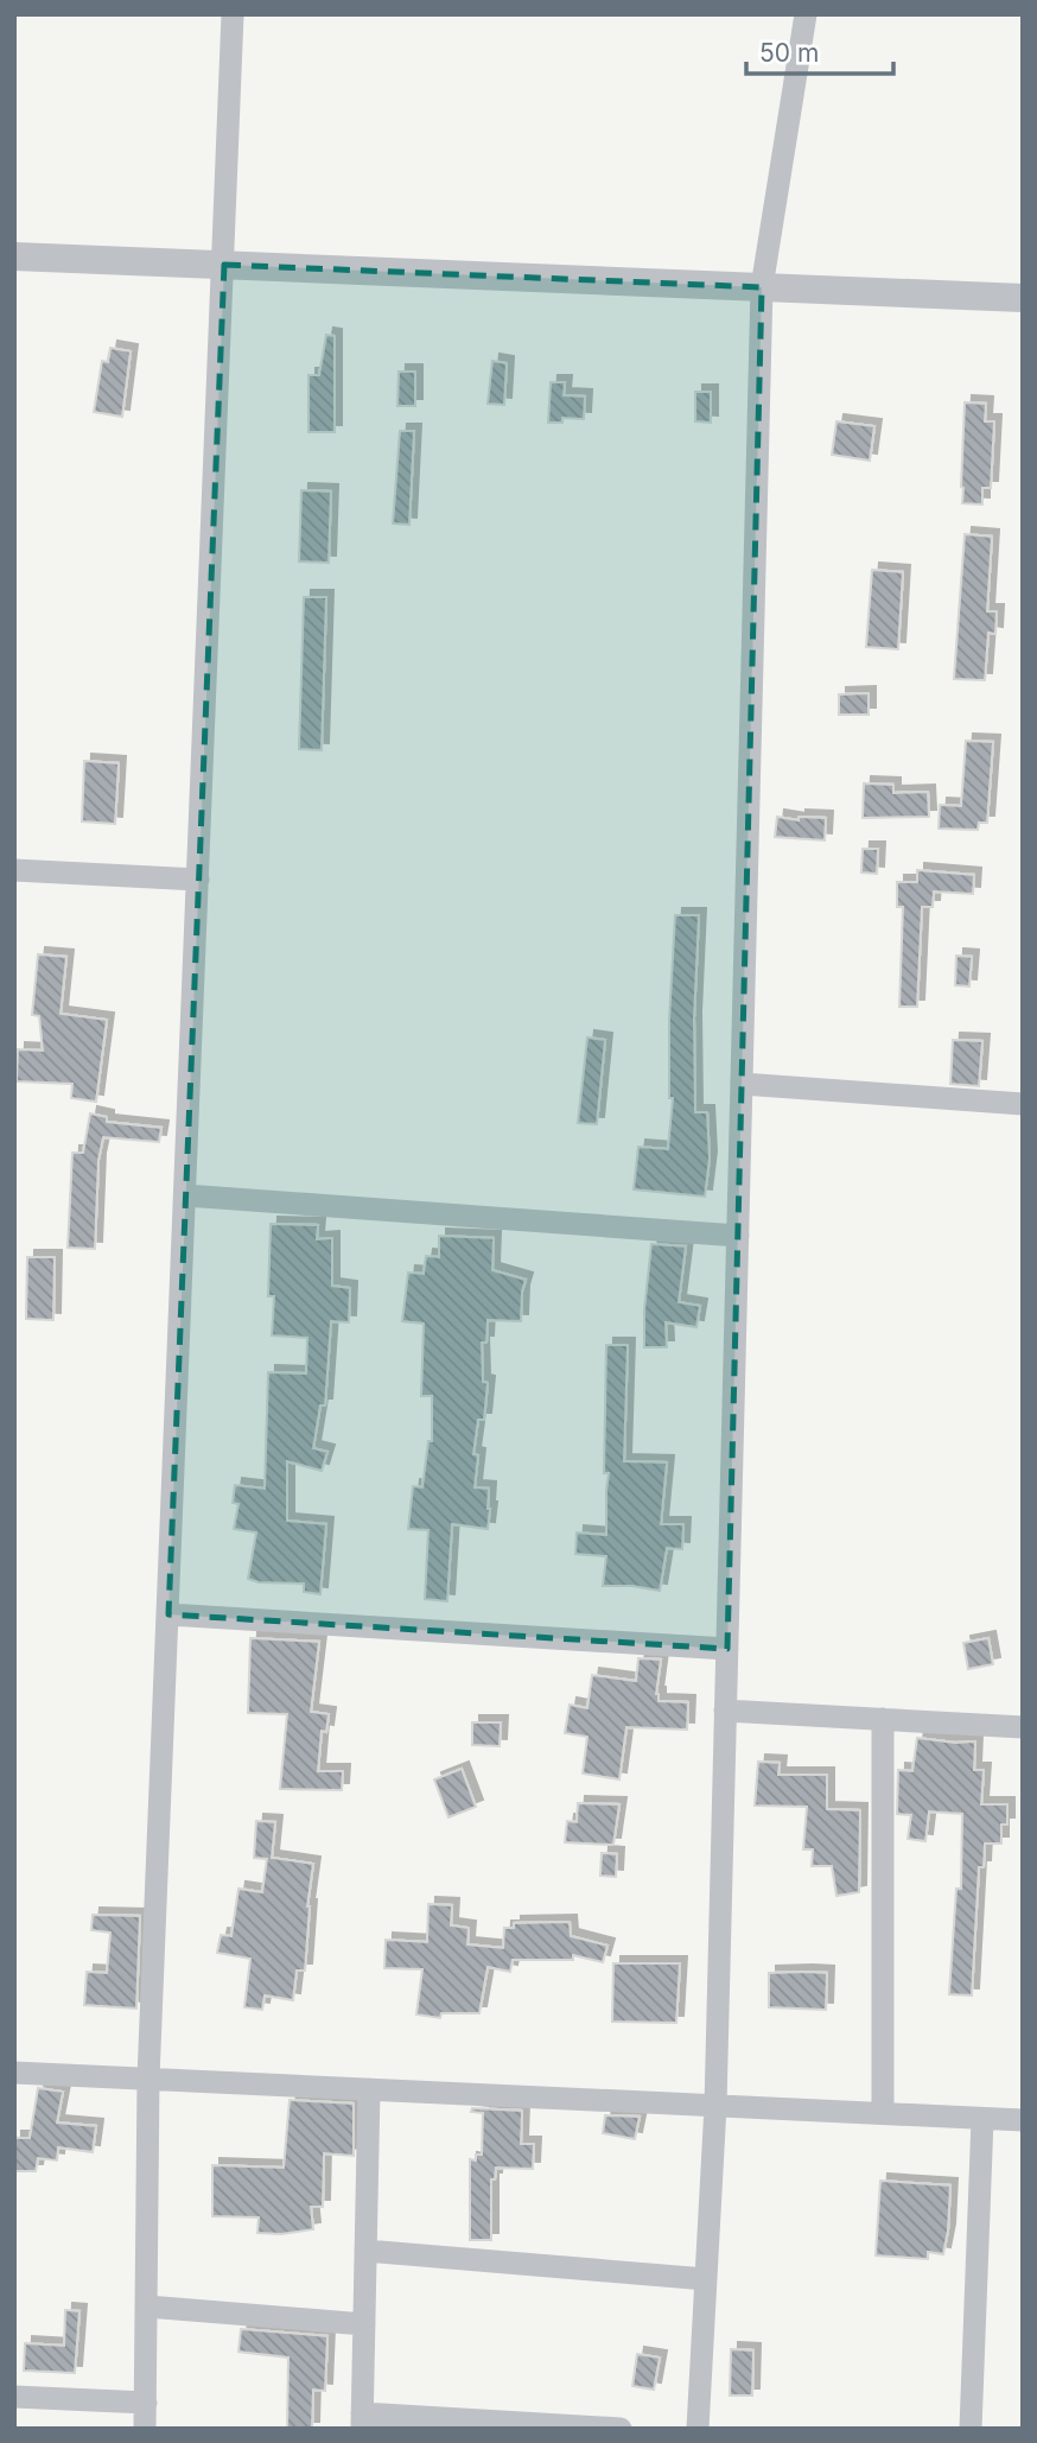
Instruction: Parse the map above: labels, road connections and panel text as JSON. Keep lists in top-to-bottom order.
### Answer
{
  "scale_bar": "50 m"
}
